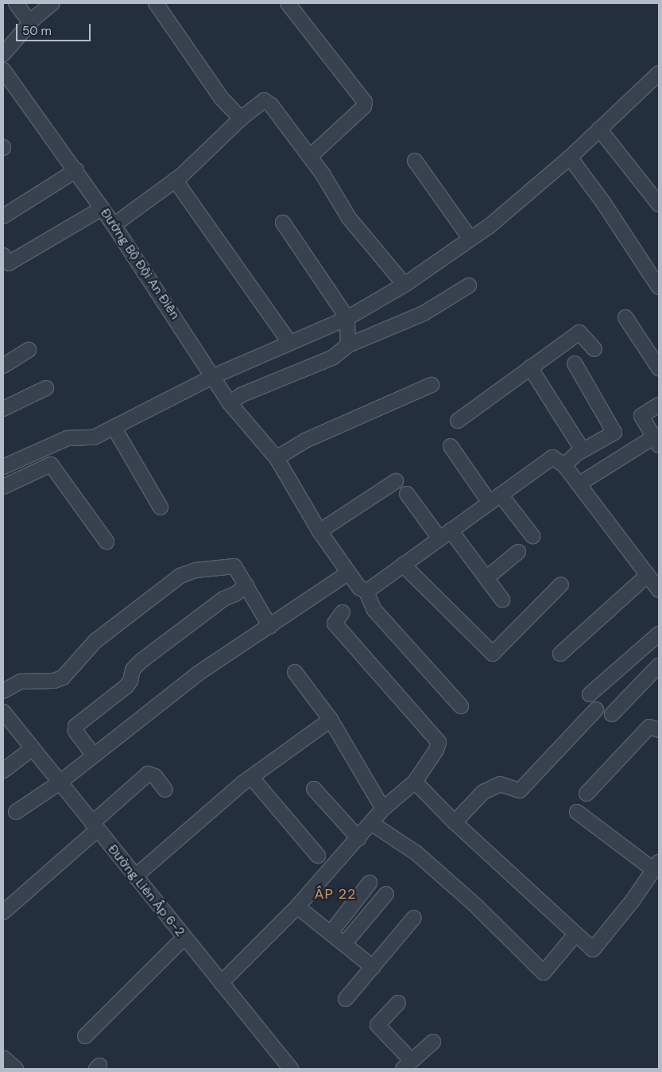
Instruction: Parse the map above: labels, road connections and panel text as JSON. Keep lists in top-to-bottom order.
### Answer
{
  "streets": {
    "street": ["Đường Bộ Đội An Điền", "Đường Liên Ấp 6-2"]
  },
  "districts": ["ẤP 22"],
  "scale_bar": "50 m"
}
